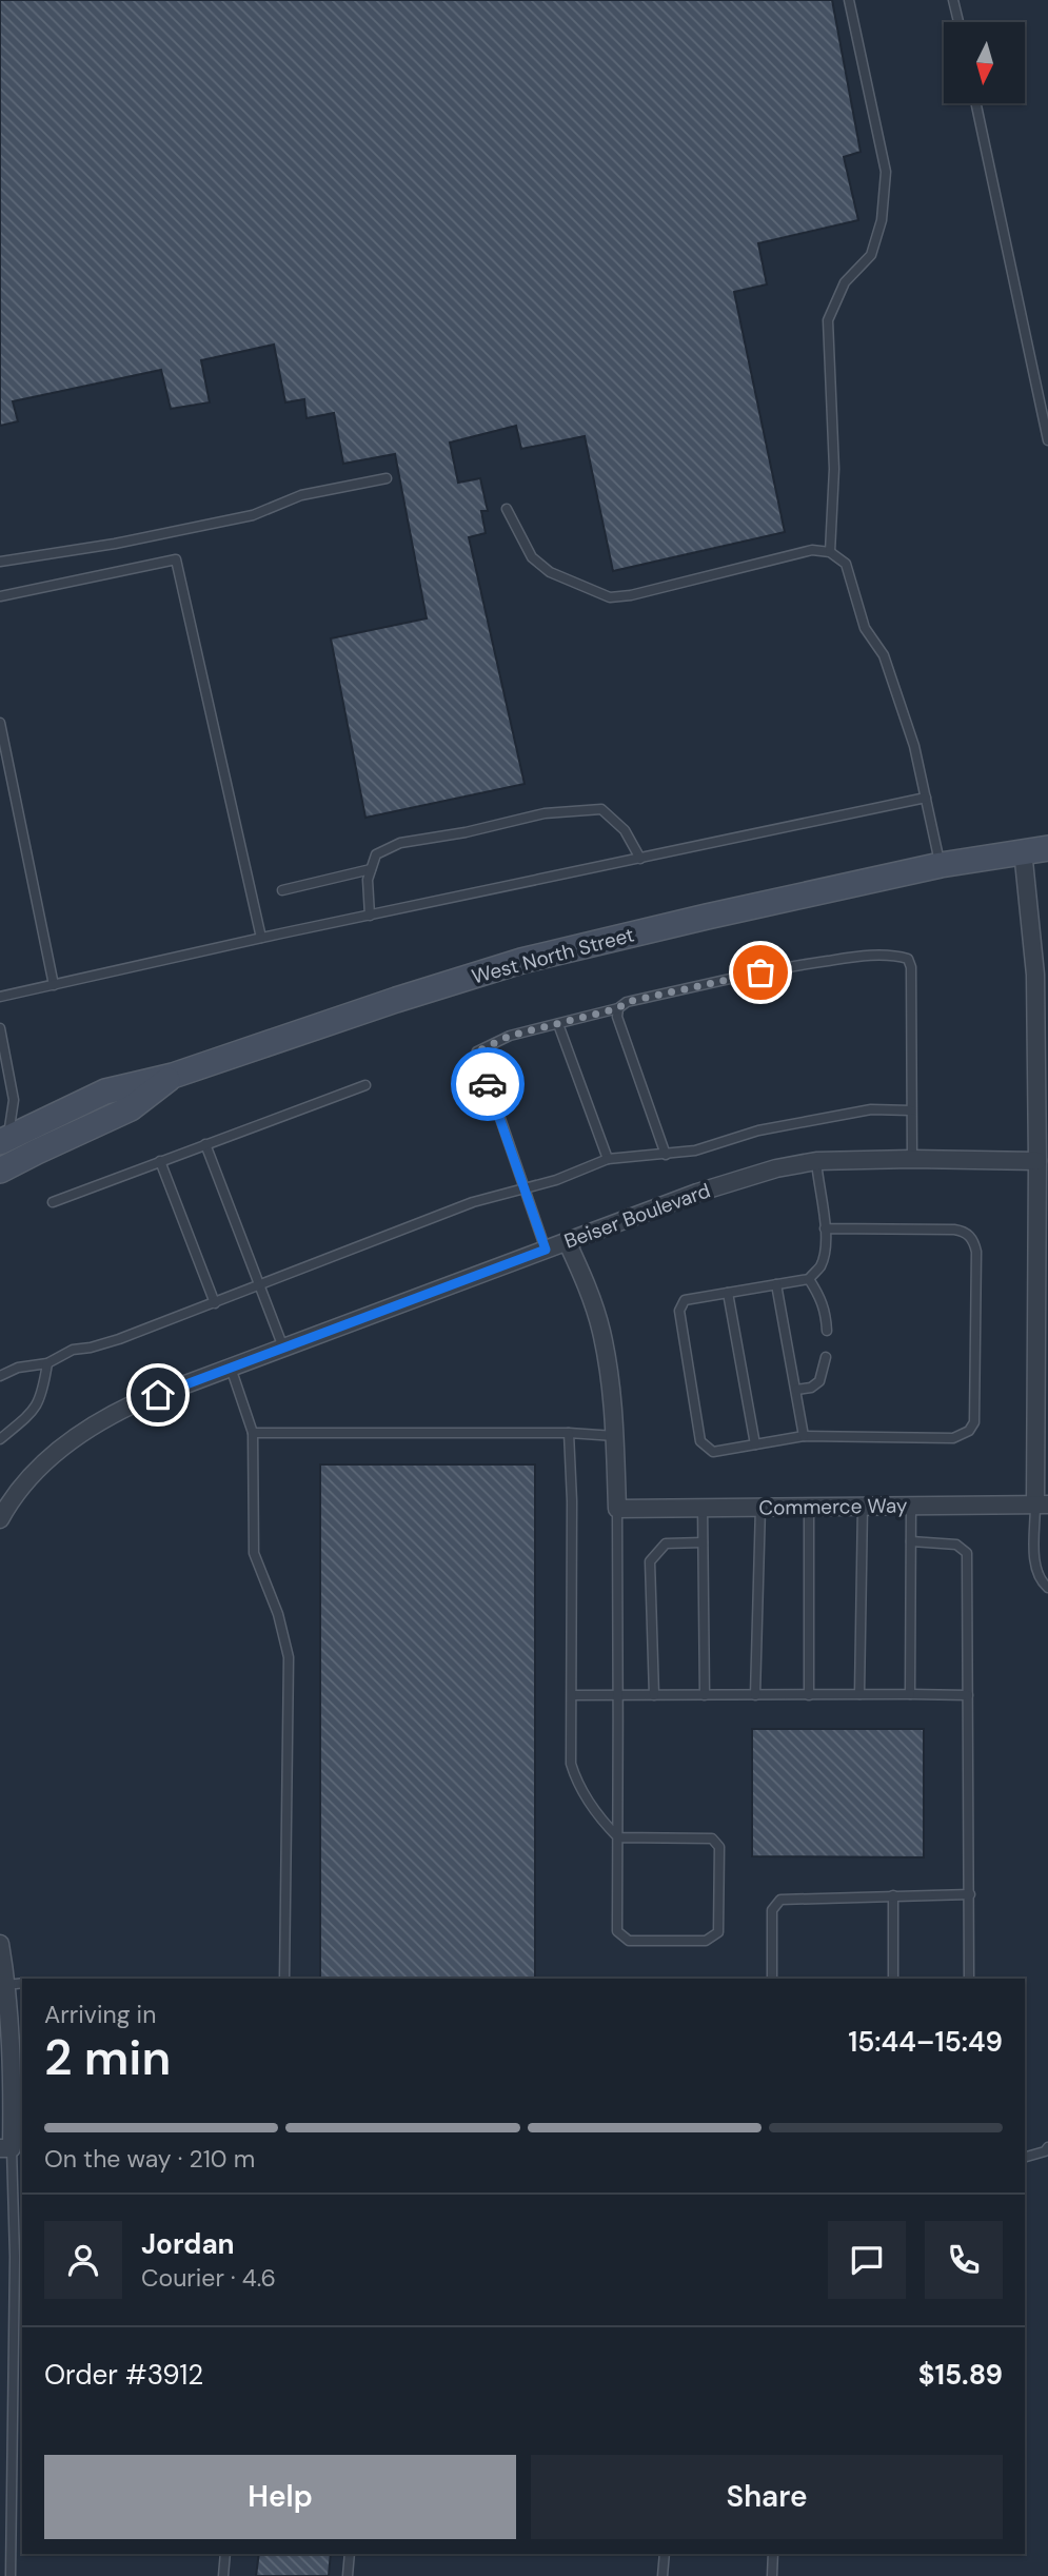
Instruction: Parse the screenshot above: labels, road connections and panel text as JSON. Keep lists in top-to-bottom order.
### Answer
{
  "streets": {
    "main road": ["West North Street"],
    "street": ["Beiser Boulevard", "Commerce Way"]
  },
  "north": "bottom",
  "page": {
    "heading": ["2 min", "Arriving in", "15:44–15:49"],
    "panel": [
      "Jordan",
      "Courier · 4.6",
      "Order #3912",
      "$15.89"
    ],
    "bar": "On the way · 210 m",
    "buttons": ["Help", "Share"]
  }
}
